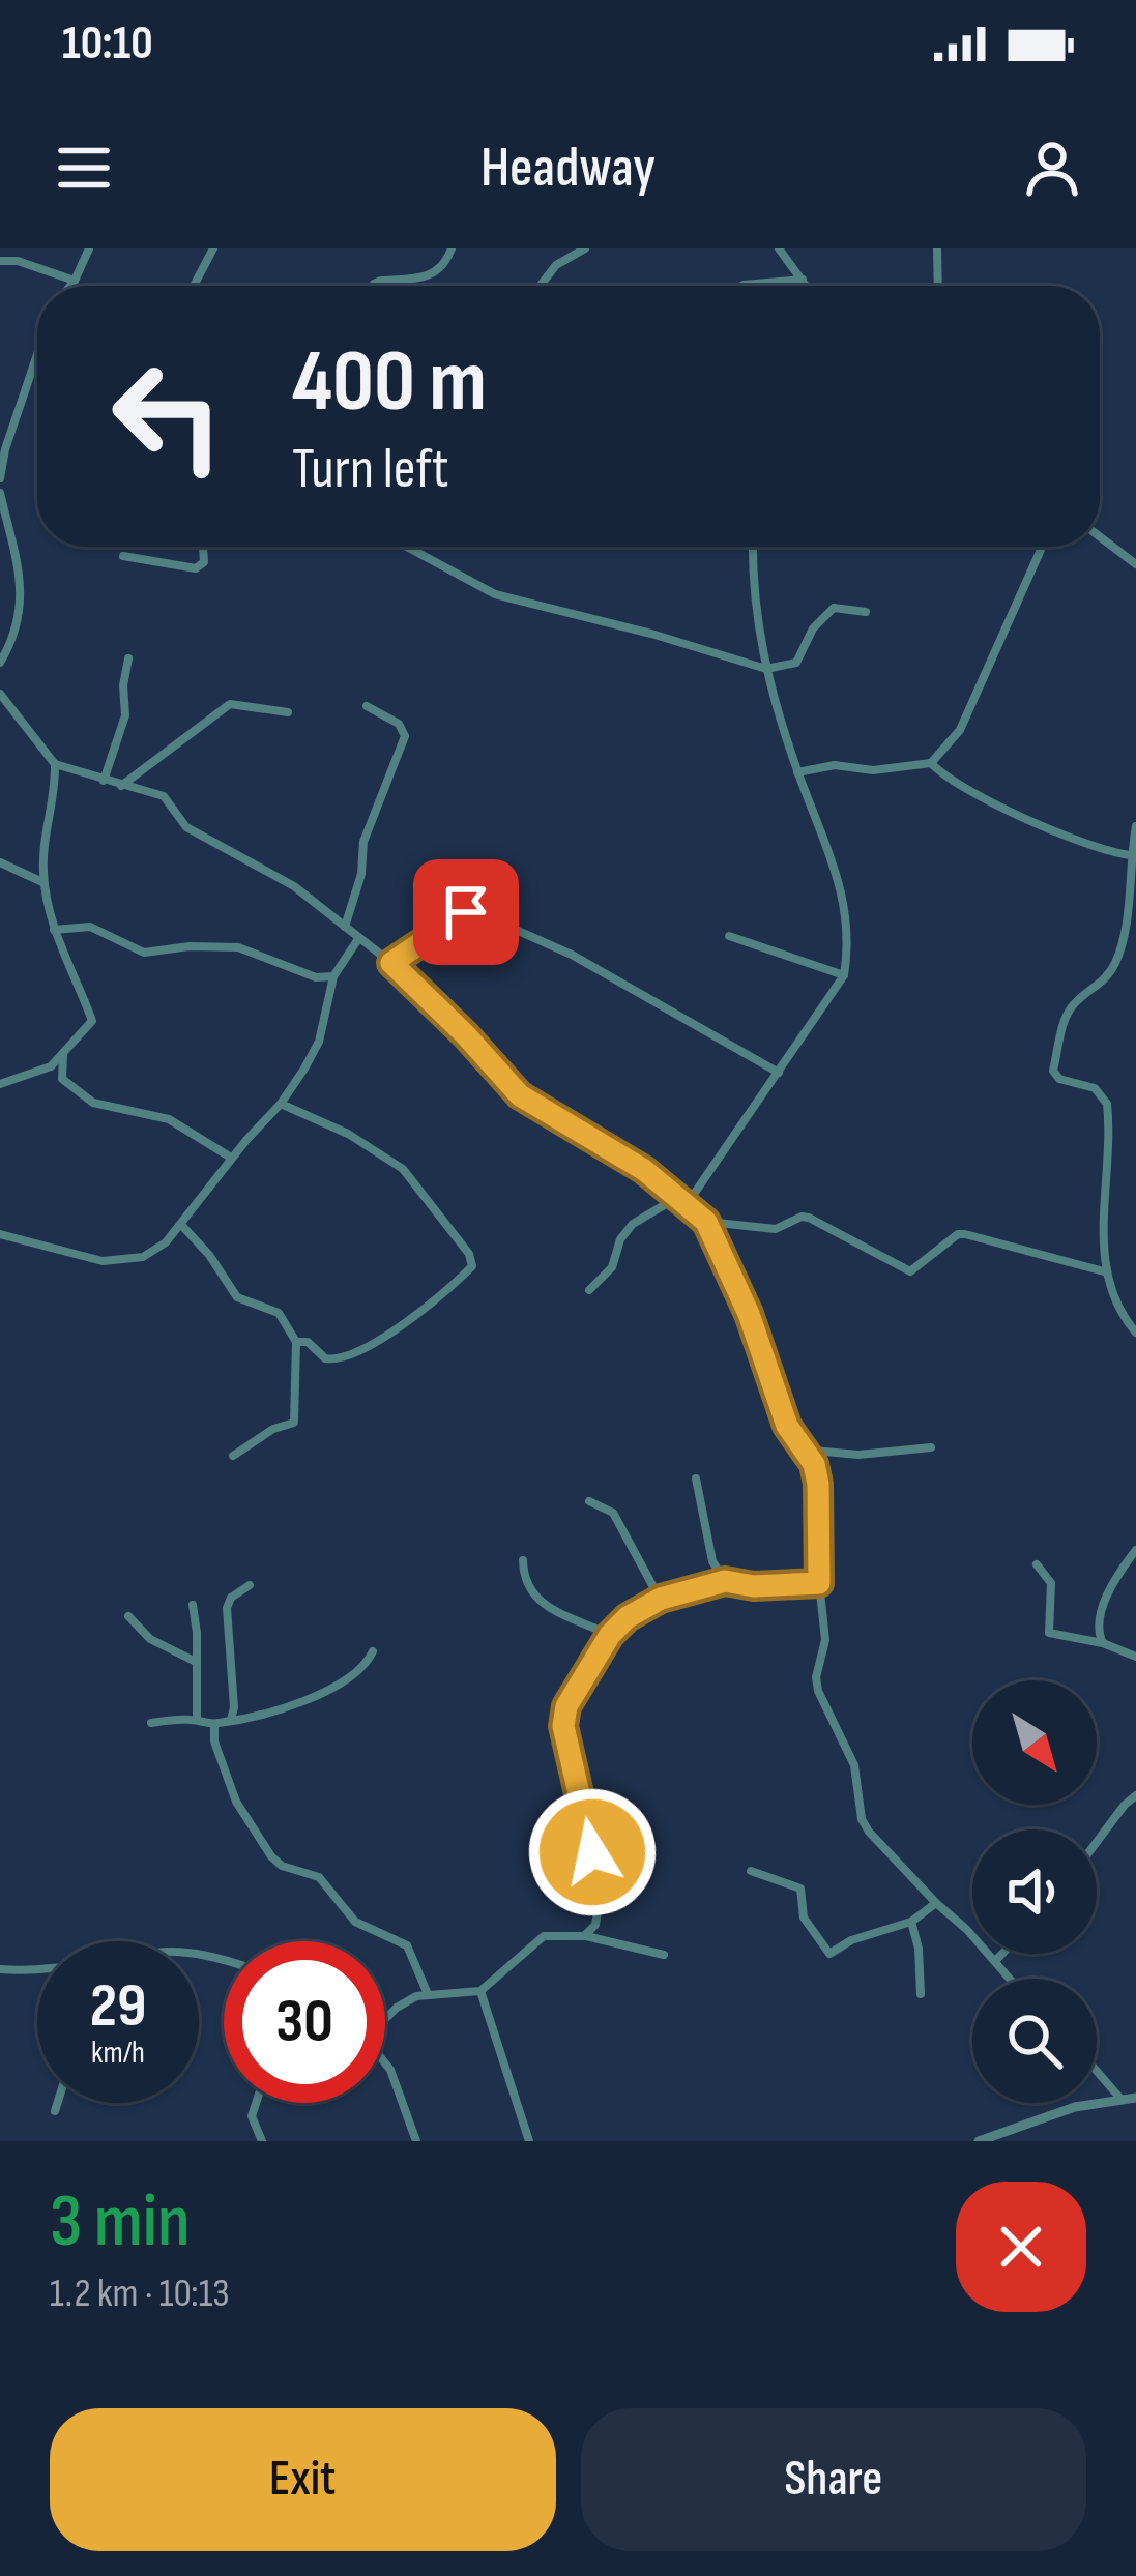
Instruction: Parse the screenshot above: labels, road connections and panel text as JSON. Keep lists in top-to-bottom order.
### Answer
{
  "north": "bottom right",
  "page": {
    "status": "10:10",
    "header": "Headway",
    "turn": ["400 m", "Turn left"],
    "speed": "29 km/h",
    "limit": "30",
    "heading": ["3 min", "1.2 km · 10:13"],
    "buttons": ["Exit", "Share"]
  }
}
